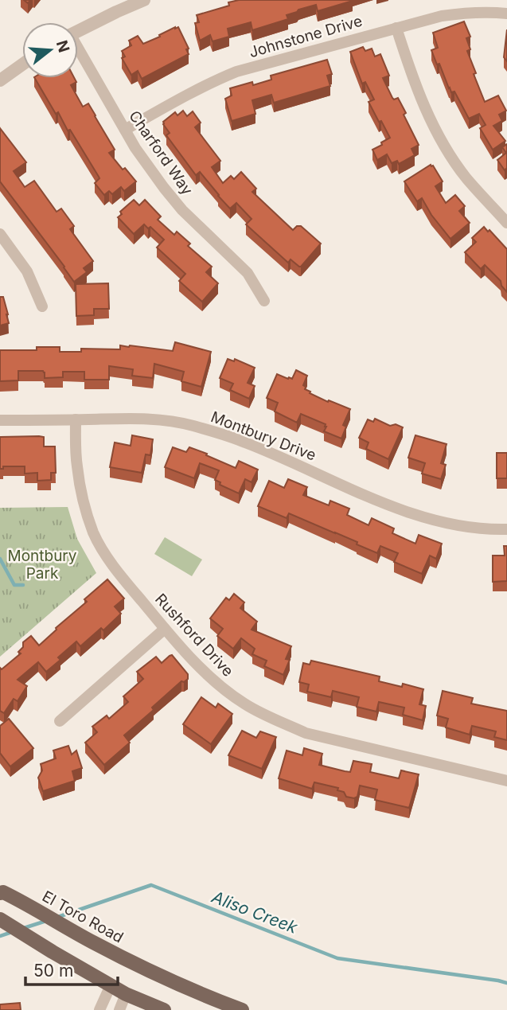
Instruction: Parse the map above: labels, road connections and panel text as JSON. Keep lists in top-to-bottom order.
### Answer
{
  "streets": {
    "main road": ["El Toro Road"],
    "street": [
      "Johnstone Drive",
      "Charford Way",
      "Montbury Drive",
      "Rushford Drive"
    ]
  },
  "crossings": [
    ["Johnstone Drive", "Charford Way"],
    ["Montbury Drive", "Rushford Drive"]
  ],
  "water": ["Aliso Creek"],
  "parks": ["Montbury Park"],
  "scale_bar": "50 m",
  "north": "right"
}
